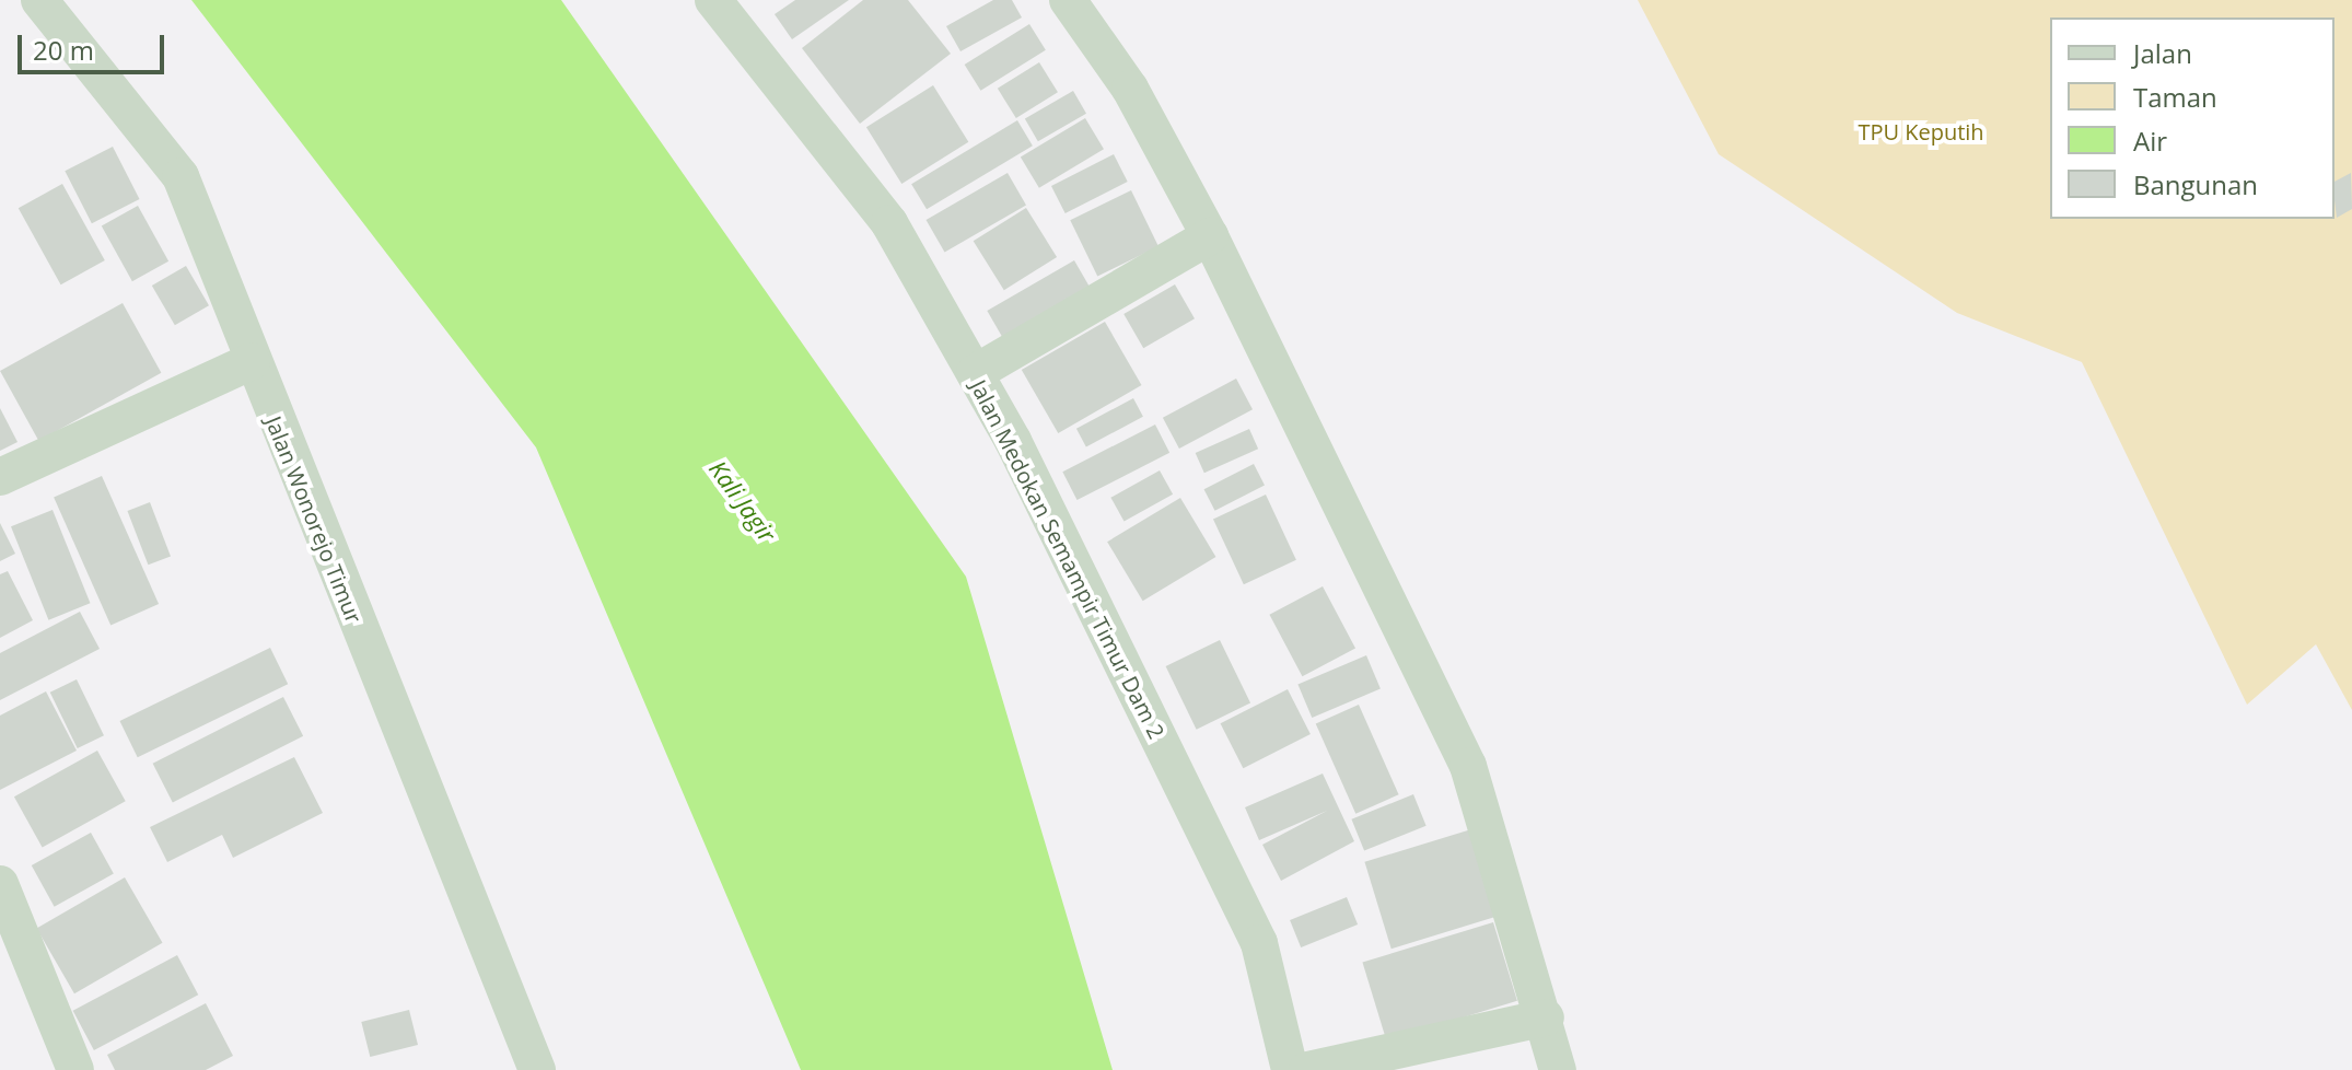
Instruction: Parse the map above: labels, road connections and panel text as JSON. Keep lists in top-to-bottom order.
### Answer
{
  "streets": {
    "street": ["Jalan Wonorejo Timur", "Jalan Medokan Semampir Timur Dam 2"]
  },
  "water": ["Kali Jagir"],
  "parks": ["TPU Keputih"],
  "legend": [
    "Jalan",
    "Taman",
    "Air",
    "Bangunan"
  ],
  "scale_bar": "20 m"
}
